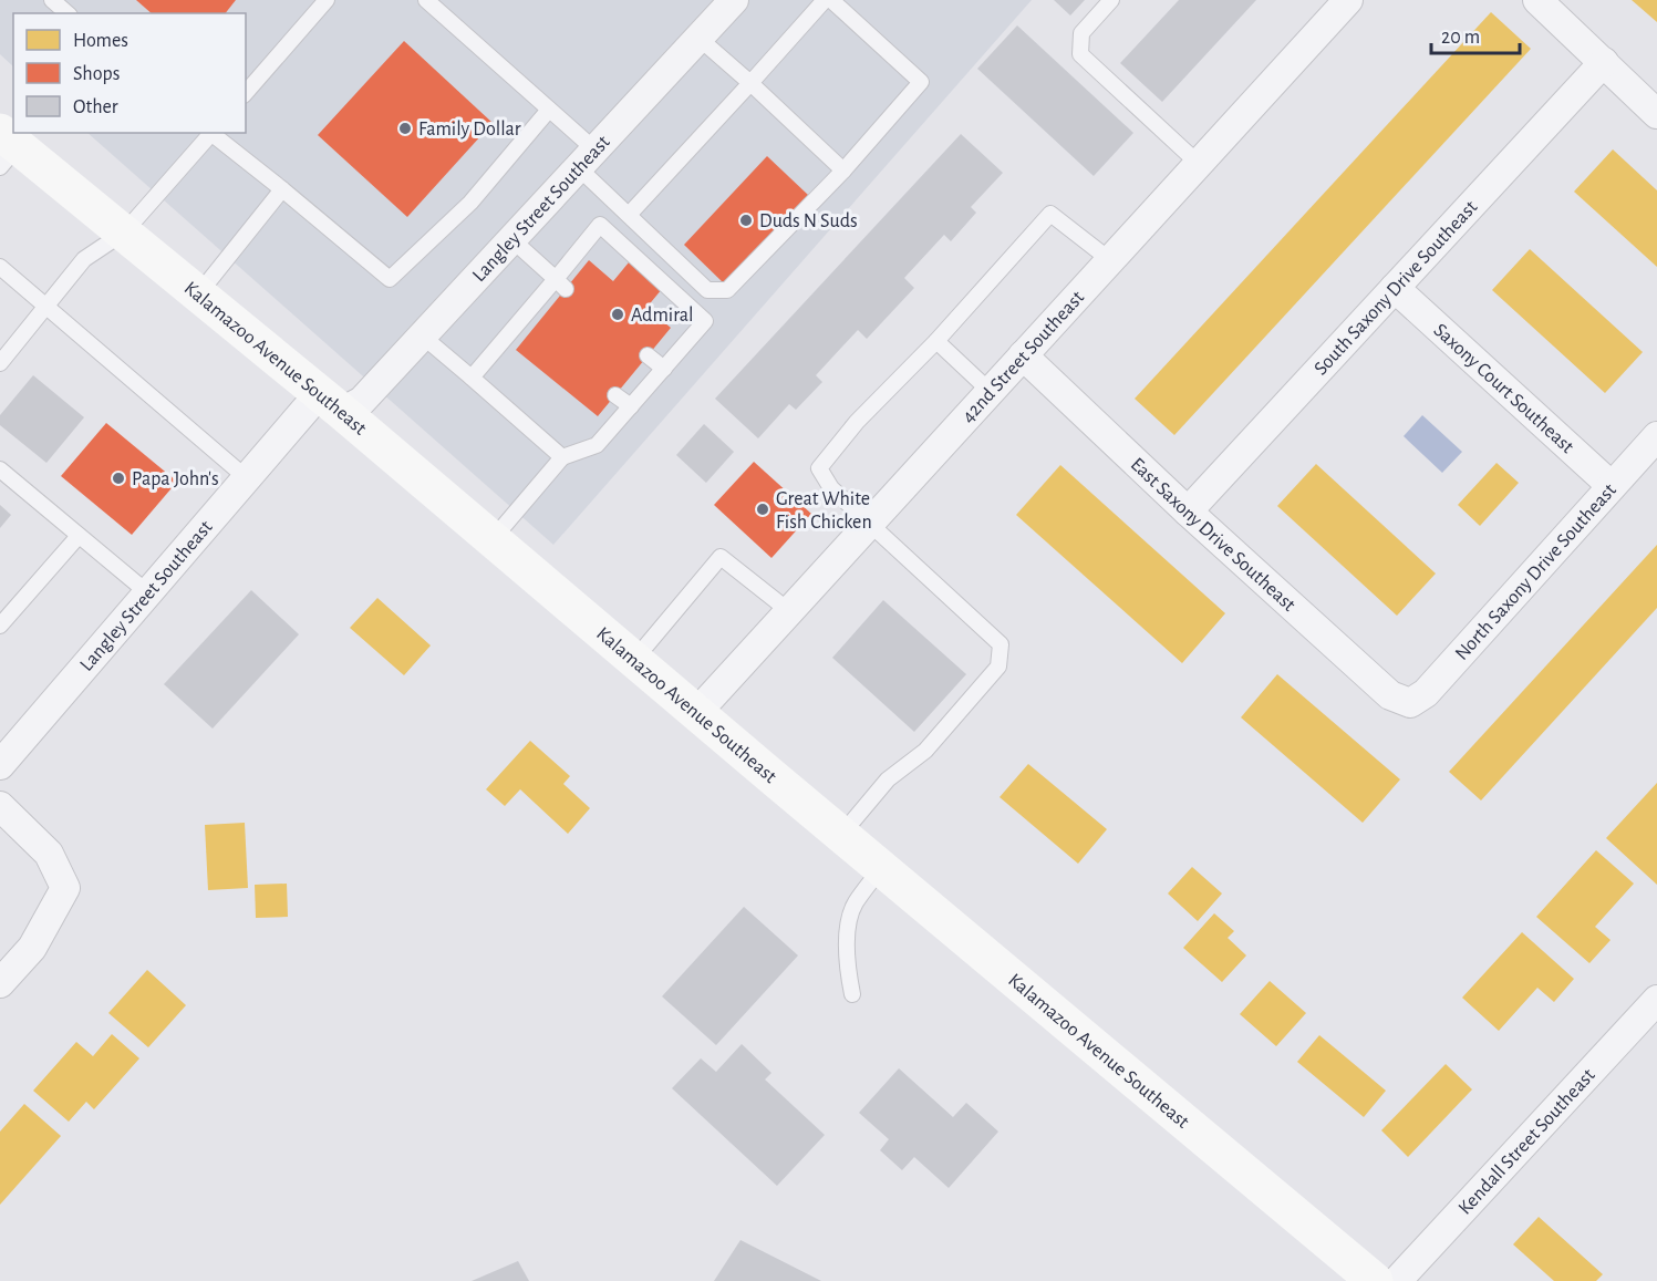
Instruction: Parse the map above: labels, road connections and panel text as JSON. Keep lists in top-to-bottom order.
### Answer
{
  "streets": {
    "main road": ["Kalamazoo Avenue Southeast"],
    "street": [
      "Langley Street Southeast",
      "South Saxony Drive Southeast",
      "42nd Street Southeast",
      "Saxony Court Southeast",
      "East Saxony Drive Southeast",
      "North Saxony Drive Southeast",
      "Kendall Street Southeast"
    ]
  },
  "crossings": [
    ["Langley Street Southeast", "Kalamazoo Avenue Southeast"],
    ["South Saxony Drive Southeast", "Saxony Court Southeast"],
    ["South Saxony Drive Southeast", "East Saxony Drive Southeast"],
    ["42nd Street Southeast", "Kalamazoo Avenue Southeast"],
    ["42nd Street Southeast", "East Saxony Drive Southeast"],
    ["Saxony Court Southeast", "North Saxony Drive Southeast"],
    ["East Saxony Drive Southeast", "North Saxony Drive Southeast"]
  ],
  "places": [
    "Family Dollar",
    "Duds N Suds",
    "Admiral",
    "Papa John's",
    "Great White Fish Chicken"
  ],
  "legend": ["Homes", "Shops", "Other"],
  "scale_bar": "20 m"
}
